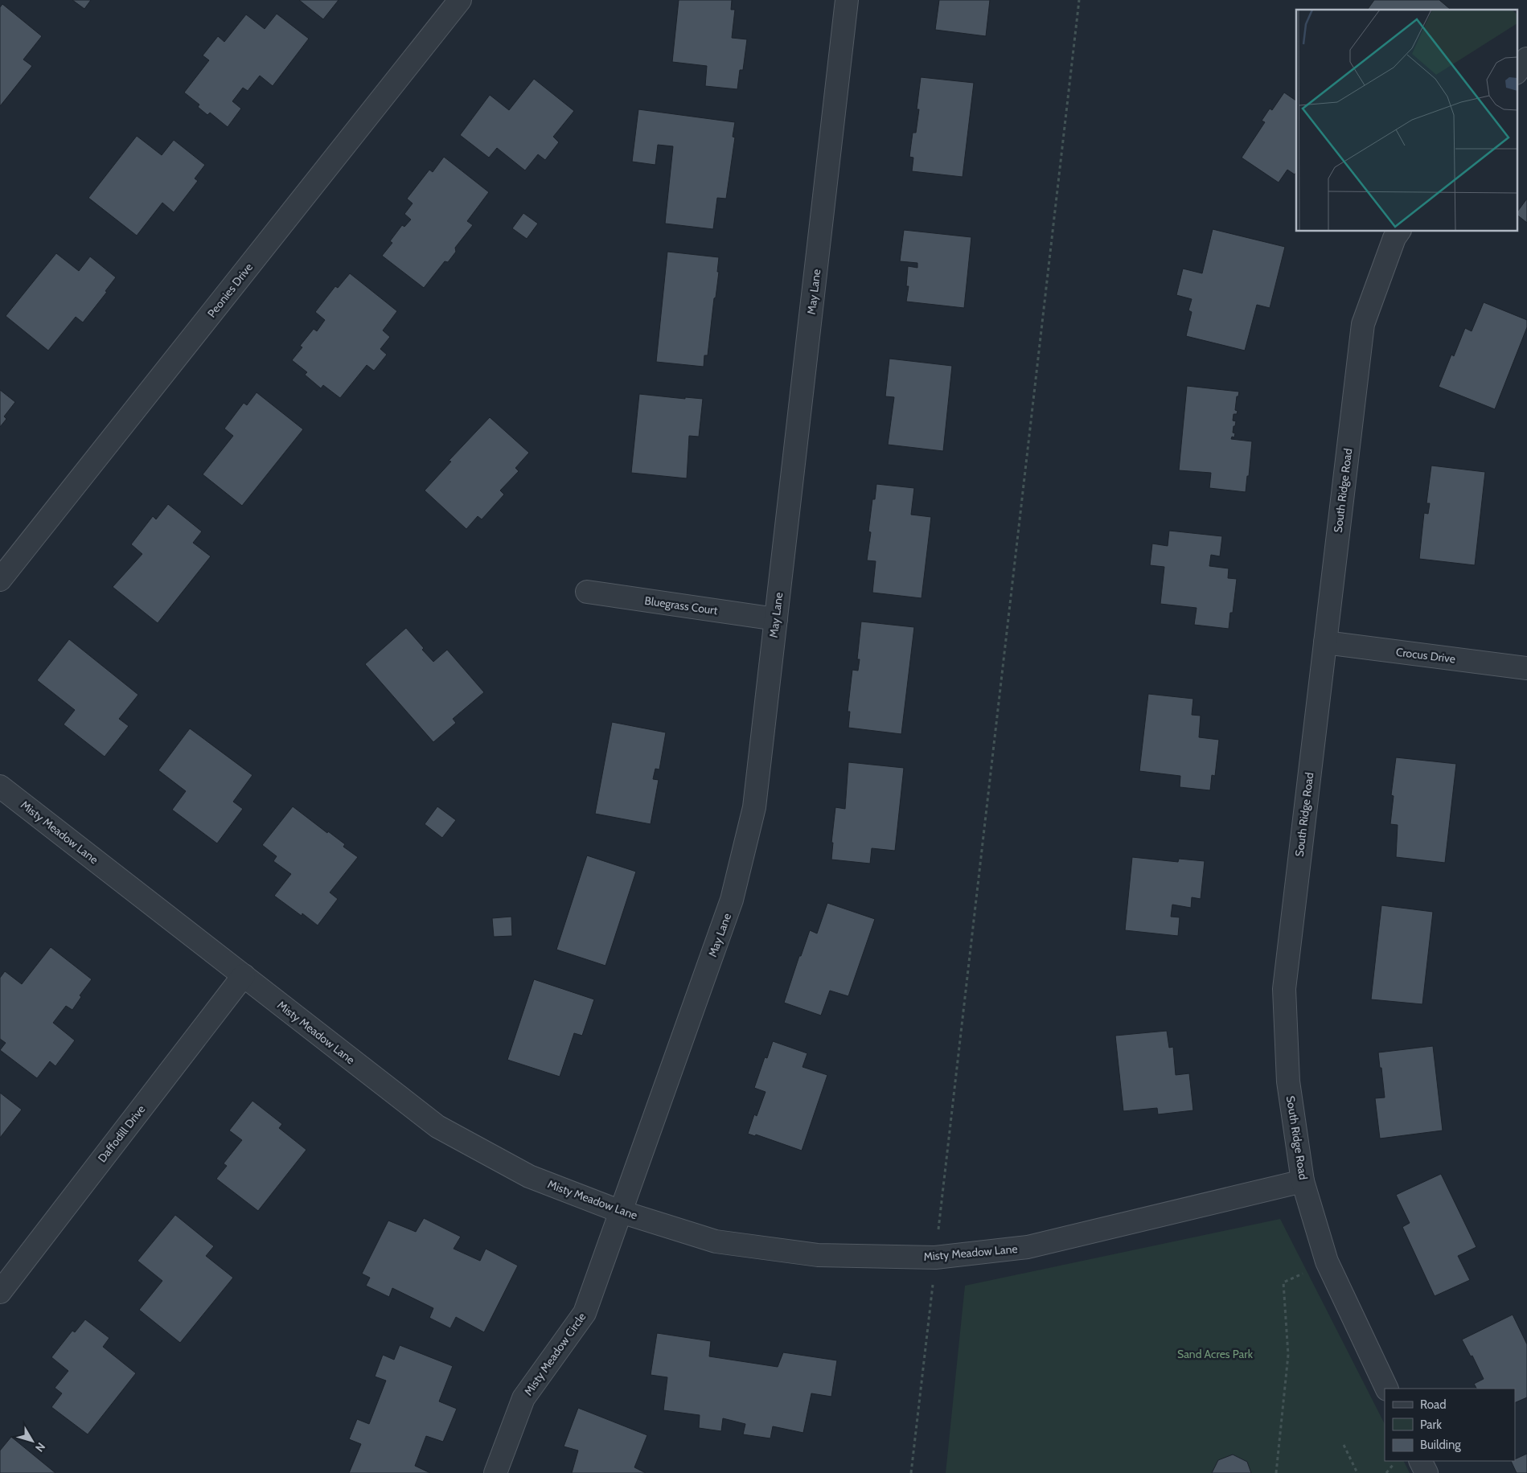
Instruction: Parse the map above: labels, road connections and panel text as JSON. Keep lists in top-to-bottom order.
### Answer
{
  "streets": {
    "street": [
      "Peonies Drive",
      "May Lane",
      "South Ridge Road",
      "Bluegrass Court",
      "Crocus Drive",
      "Misty Meadow Lane",
      "Daffodill Drive",
      "Misty Meadow Circle"
    ]
  },
  "crossings": [
    ["May Lane", "Bluegrass Court"],
    ["May Lane", "Misty Meadow Lane"],
    ["May Lane", "Misty Meadow Circle"],
    ["South Ridge Road", "Crocus Drive"],
    ["South Ridge Road", "Misty Meadow Lane"],
    ["Misty Meadow Lane", "Daffodill Drive"],
    ["Misty Meadow Lane", "Misty Meadow Circle"]
  ],
  "parks": ["Sand Acres Park"],
  "legend": ["Road", "Park", "Building"],
  "north": "bottom right"
}
